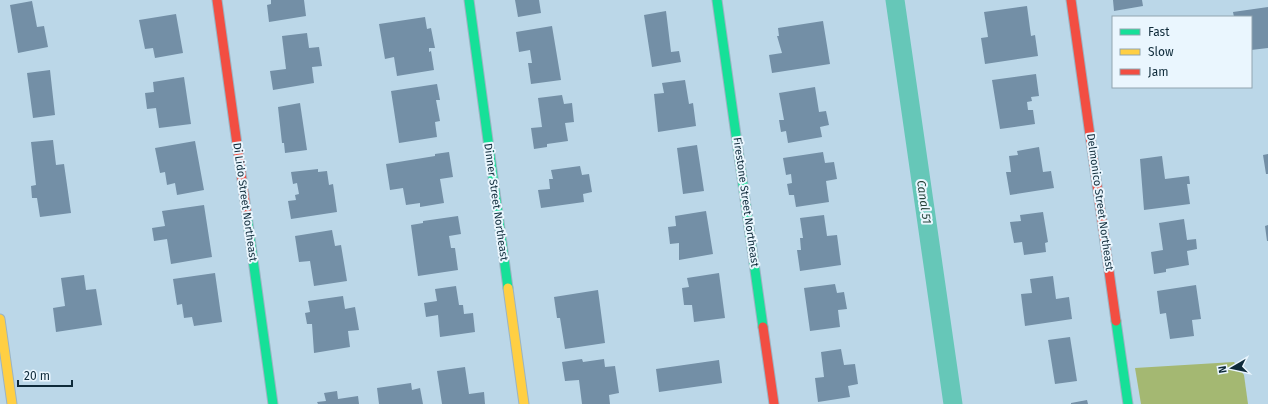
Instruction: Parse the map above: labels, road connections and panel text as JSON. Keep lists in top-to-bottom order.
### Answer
{
  "streets": {
    "street": [
      "Di Lido Street Northeast",
      "Dinner Street Northeast",
      "Firestone Street Northeast",
      "Delmonico Street Northeast"
    ]
  },
  "water": ["Canal 51"],
  "legend": ["Fast", "Slow", "Jam"],
  "scale_bar": "20 m",
  "north": "left"
}
